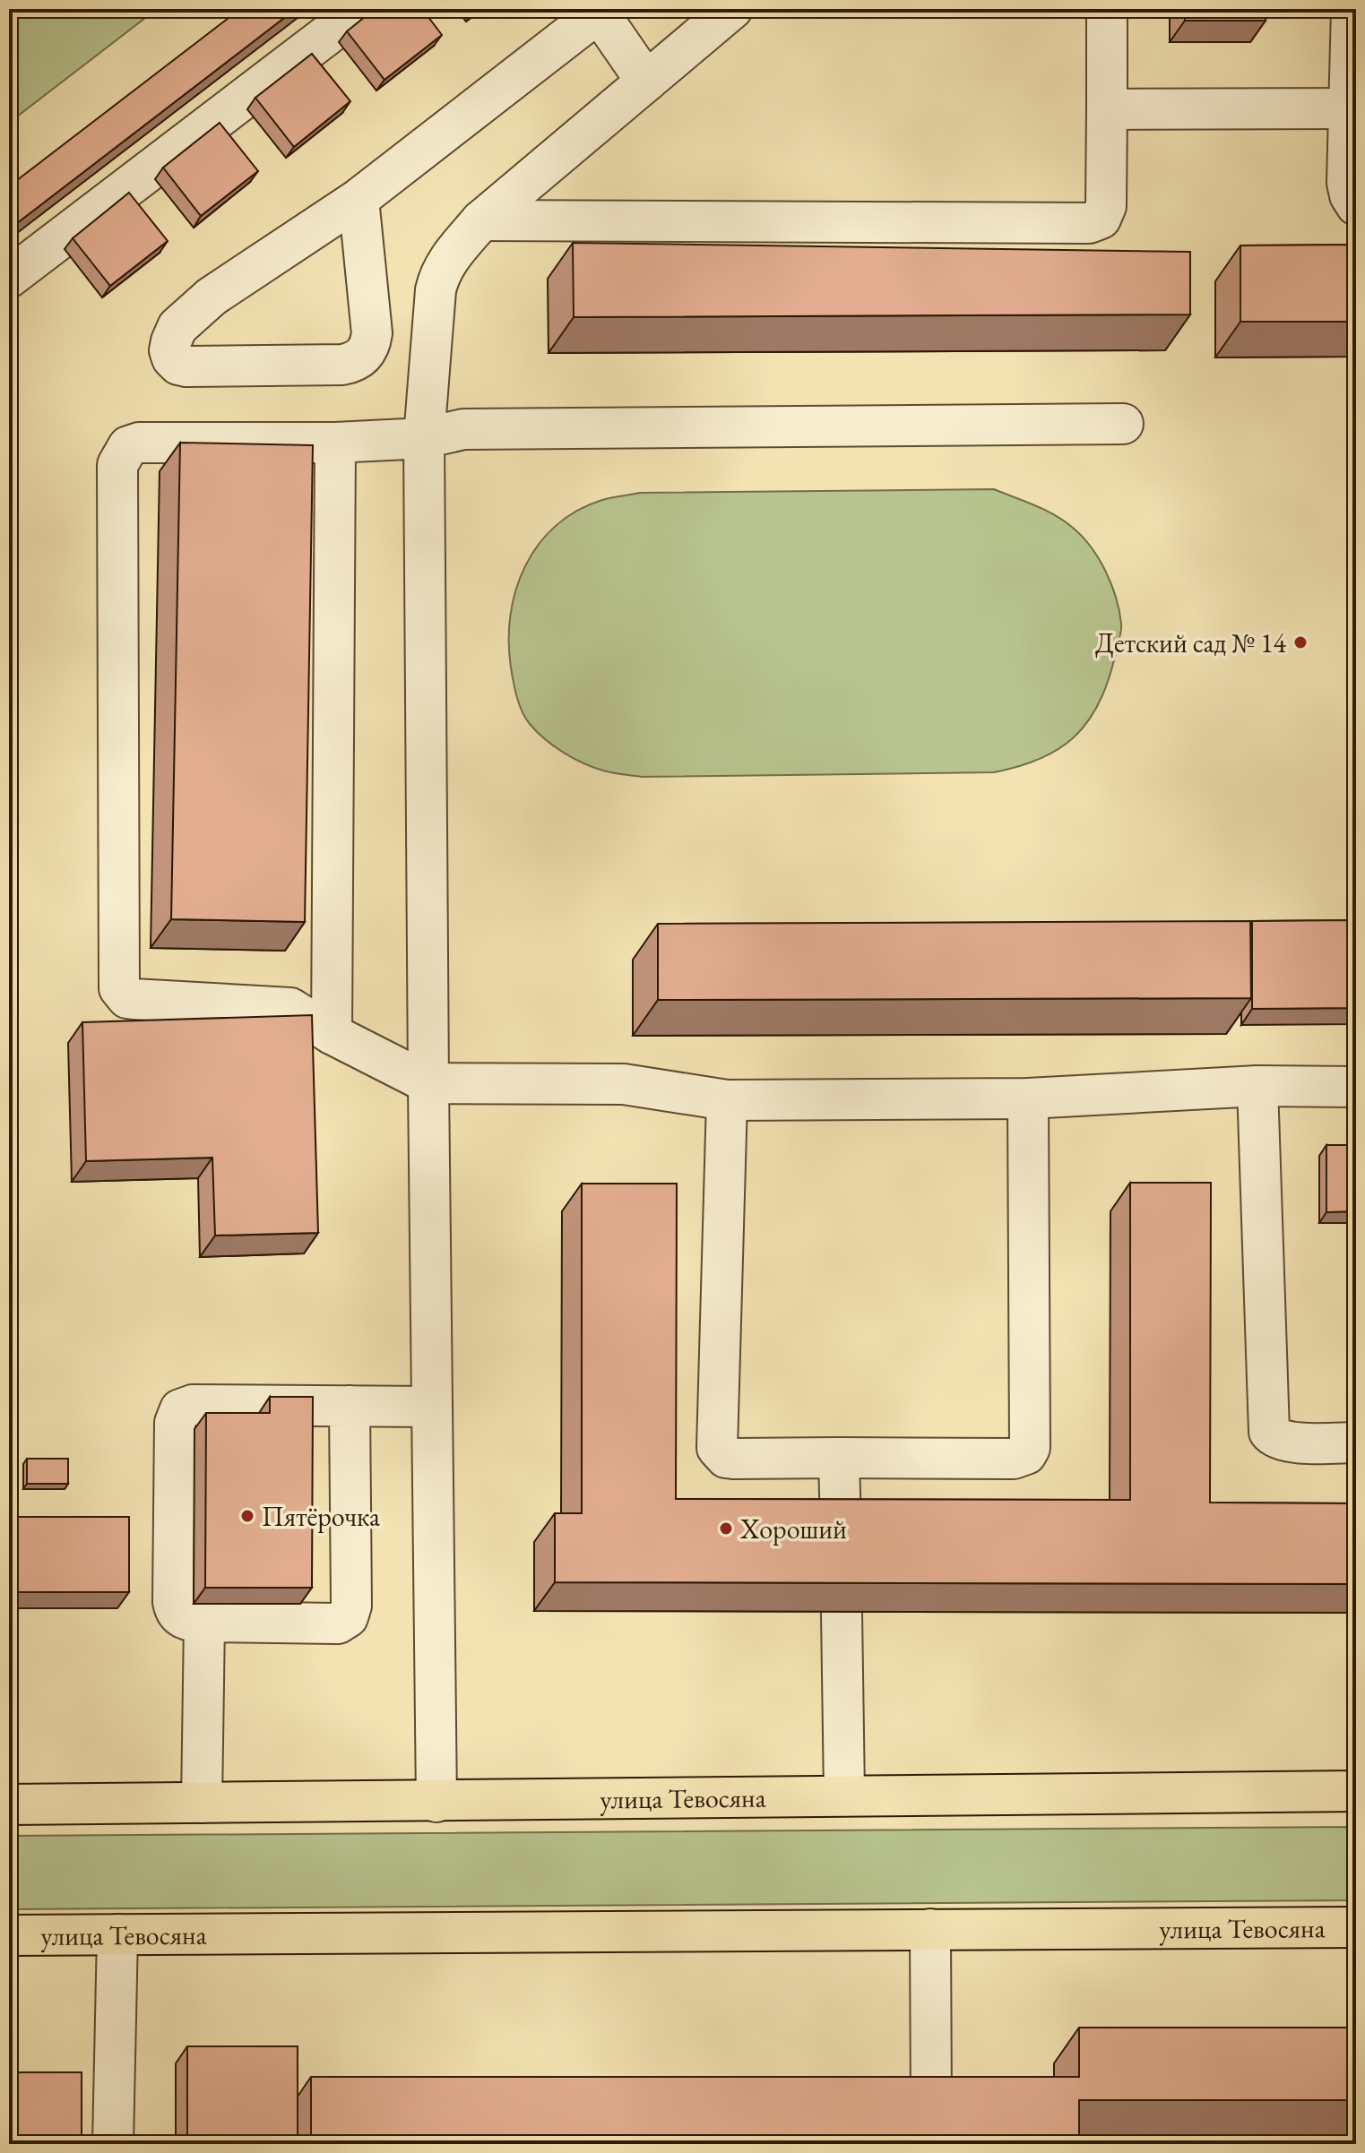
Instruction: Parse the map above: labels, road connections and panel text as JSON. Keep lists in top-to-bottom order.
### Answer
{
  "streets": {
    "main road": ["улица Тевосяна"]
  },
  "places": ["Детский сад № 14", "Пятёрочка", "Хороший"]
}
